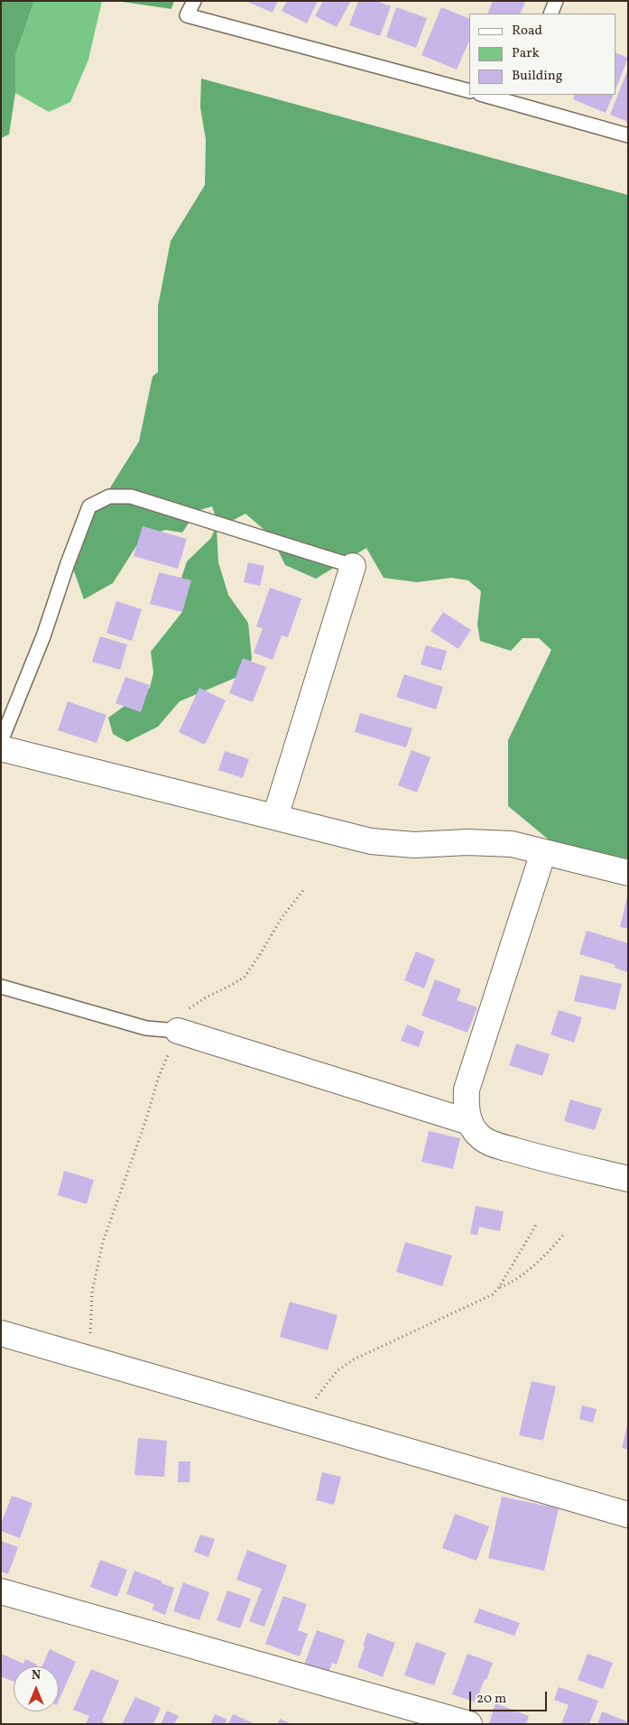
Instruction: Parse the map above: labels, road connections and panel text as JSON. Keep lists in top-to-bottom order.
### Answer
{
  "legend": ["Road", "Park", "Building"],
  "scale_bar": "20 m",
  "north": "top"
}
